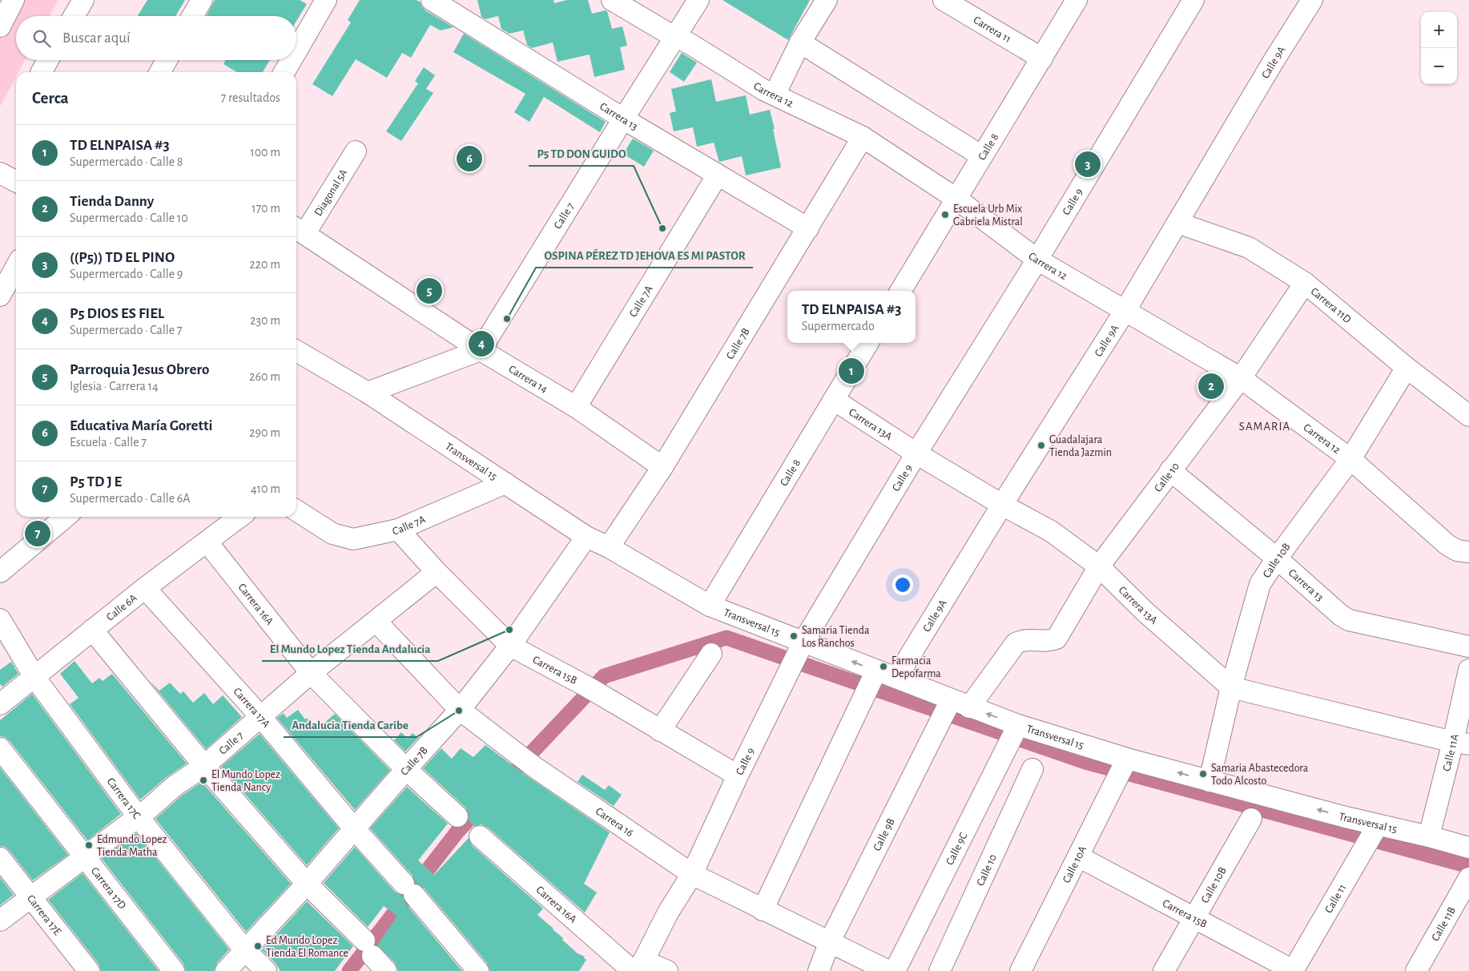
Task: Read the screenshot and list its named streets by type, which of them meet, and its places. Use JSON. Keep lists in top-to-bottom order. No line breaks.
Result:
{"streets":{"street":["Carrera 11","Calle 9A","Carrera 12","Carrera 13","Calle 8","Diagonal 5A","Calle 9","Calle 7","Calle 7A","Carrera 11D","Calle 7B","Carrera 14","Carrera 13A","Transversal 15","Calle 10","Calle 10B","Carrera 16A","Calle 6A","Carrera 15B","Carrera 17A","Calle 11A","Carrera 17C","Carrera 16","Calle 9B","Calle 9C","Calle 10A","Carrera 17D","Calle 11","Carrera 17E","Calle 11B"]},"crossings":[["Carrera 11","Calle 8"],["Calle 9A","Carrera 12"],["Calle 9A","Carrera 11D"],["Calle 9A","Carrera 13A"],["Calle 9A","Transversal 15"],["Carrera 12","Calle 8"],["Carrera 12","Calle 9"],["Carrera 12","Calle 7"],["Carrera 12","Calle 7B"],["Carrera 12","Calle 10"],["Carrera 12","Calle 10B"],["Carrera 13","Calle 7"],["Carrera 13","Calle 7A"],["Carrera 13","Calle 7B"],["Carrera 13","Calle 10"],["Carrera 13","Calle 10B"],["Calle 8","Carrera 13A"],["Calle 8","Transversal 15"],["Diagonal 5A","Carrera 14"],["Calle 9","Carrera 13A"],["Calle 9","Transversal 15"],["Calle 9","Carrera 16A"],["Calle 9","Carrera 15B"],["Calle 9","Carrera 16"],["Calle 7","Carrera 14"],["Calle 7","Carrera 16A"],["Calle 7","Carrera 15B"],["Calle 7","Carrera 17A"],["Calle 7","Carrera 17C"],["Calle 7","Carrera 16"],["Calle 7","Carrera 17D"],["Calle 7","Carrera 17E"],["Calle 7A","Carrera 14"],["Calle 7A","Transversal 15"],["Calle 7A","Carrera 15B"],["Carrera 11D","Calle 10"],["Carrera 11D","Calle 10B"],["Calle 7B","Carrera 14"],["Calle 7B","Transversal 15"],["Calle 7B","Carrera 16A"],["Calle 7B","Carrera 15B"],["Calle 7B","Carrera 17A"],["Calle 7B","Carrera 17C"],["Calle 7B","Carrera 16"],["Carrera 13A","Calle 10"],["Carrera 13A","Calle 10B"],["Carrera 13A","Calle 11A"],["Transversal 15","Calle 10B"],["Transversal 15","Calle 11A"],["Transversal 15","Calle 9B"],["Transversal 15","Calle 9C"],["Transversal 15","Calle 10A"],["Transversal 15","Calle 11"],["Calle 10","Calle 9B"],["Calle 10B","Carrera 15B"],["Carrera 16A","Calle 6A"],["Calle 6A","Carrera 17A"],["Calle 6A","Carrera 17C"],["Carrera 15B","Calle 10A"],["Carrera 15B","Calle 11"],["Carrera 16","Calle 9B"]],"districts":["SAMARIA"],"places":["Escuela Urb Mix Gabriela Mistral","P5 TD DON GUIDO","OSPINA PÉREZ TD JEHOVA ES MI PASTOR","Guadalajara Tienda Jazmin","El Mundo Lopez Tienda Andalucia","Samaria Tienda Los Ranchos","Farmacia Depofarma","Andalucia Tienda Caribe","Samaria Abastecedora Todo Alcosto","El Mundo Lopez Tienda Nancy","Edmundo Lopez Tienda Matha","Ed Mundo Lopez Tienda El Romance"],"page":{"map_buttons":["+","−"],"search":"Buscar aquí","heading":["Cerca","7 resultados"],"list":[{"mark":"1","name":"TD ELNPAISA #3","note":"Supermercado · Calle 8","value":"100 m"},{"mark":"2","name":"Tienda Danny","note":"Supermercado · Calle 10","value":"170 m"},{"mark":"3","name":"((P5)) TD EL PINO","note":"Supermercado · Calle 9","value":"220 m"},{"mark":"4","name":"P5 DIOS ES FIEL","note":"Supermercado · Calle 7","value":"230 m"},{"mark":"5","name":"Parroquia Jesus Obrero","note":"Iglesia · Carrera 14","value":"260 m"},{"mark":"6","name":"Educativa María Goretti","note":"Escuela · Calle 7","value":"290 m"},{"mark":"7","name":"P5 TD J E","note":"Supermercado · Calle 6A","value":"410 m"}],"pins":["6","3","5","4","1","2","7"],"popup":["TD ELNPAISA #3","Supermercado"]}}
